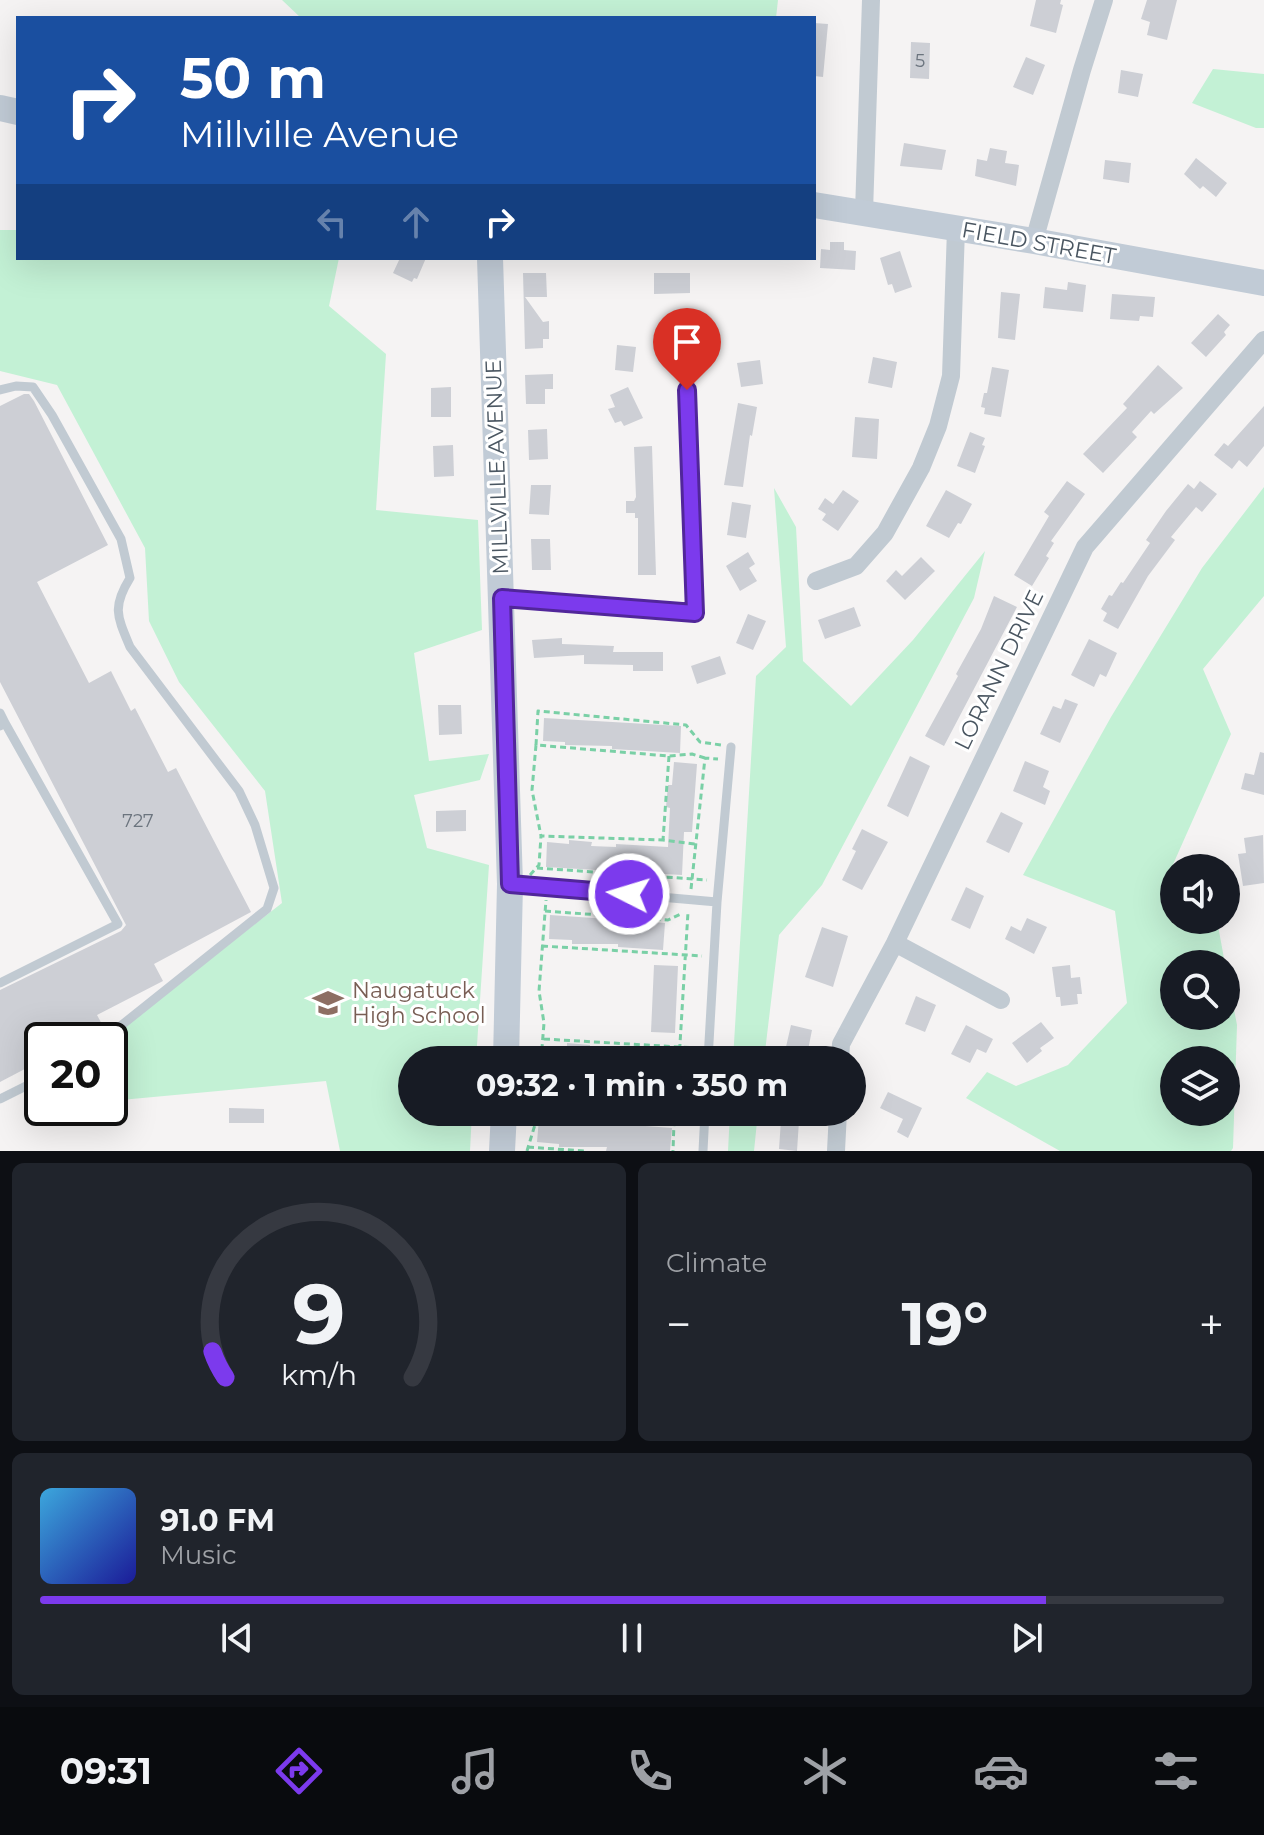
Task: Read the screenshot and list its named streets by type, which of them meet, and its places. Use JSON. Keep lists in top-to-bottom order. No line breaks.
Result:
{"streets":{"street":["FIELD STREET","MILLVILLE AVENUE","LORANN DRIVE"]},"places":{"school or university":["Naugatuck High School"]},"house_numbers":["5","727"],"page":{"turn":["50 m","Millville Avenue"],"limit":"20","trip":"09:32 · 1 min · 350 m","tile":"Climate","heat":["−","19°","+"],"song":["91.0 FM","Music"],"tabs":"09:31","gauge":["9","km/h"]}}
